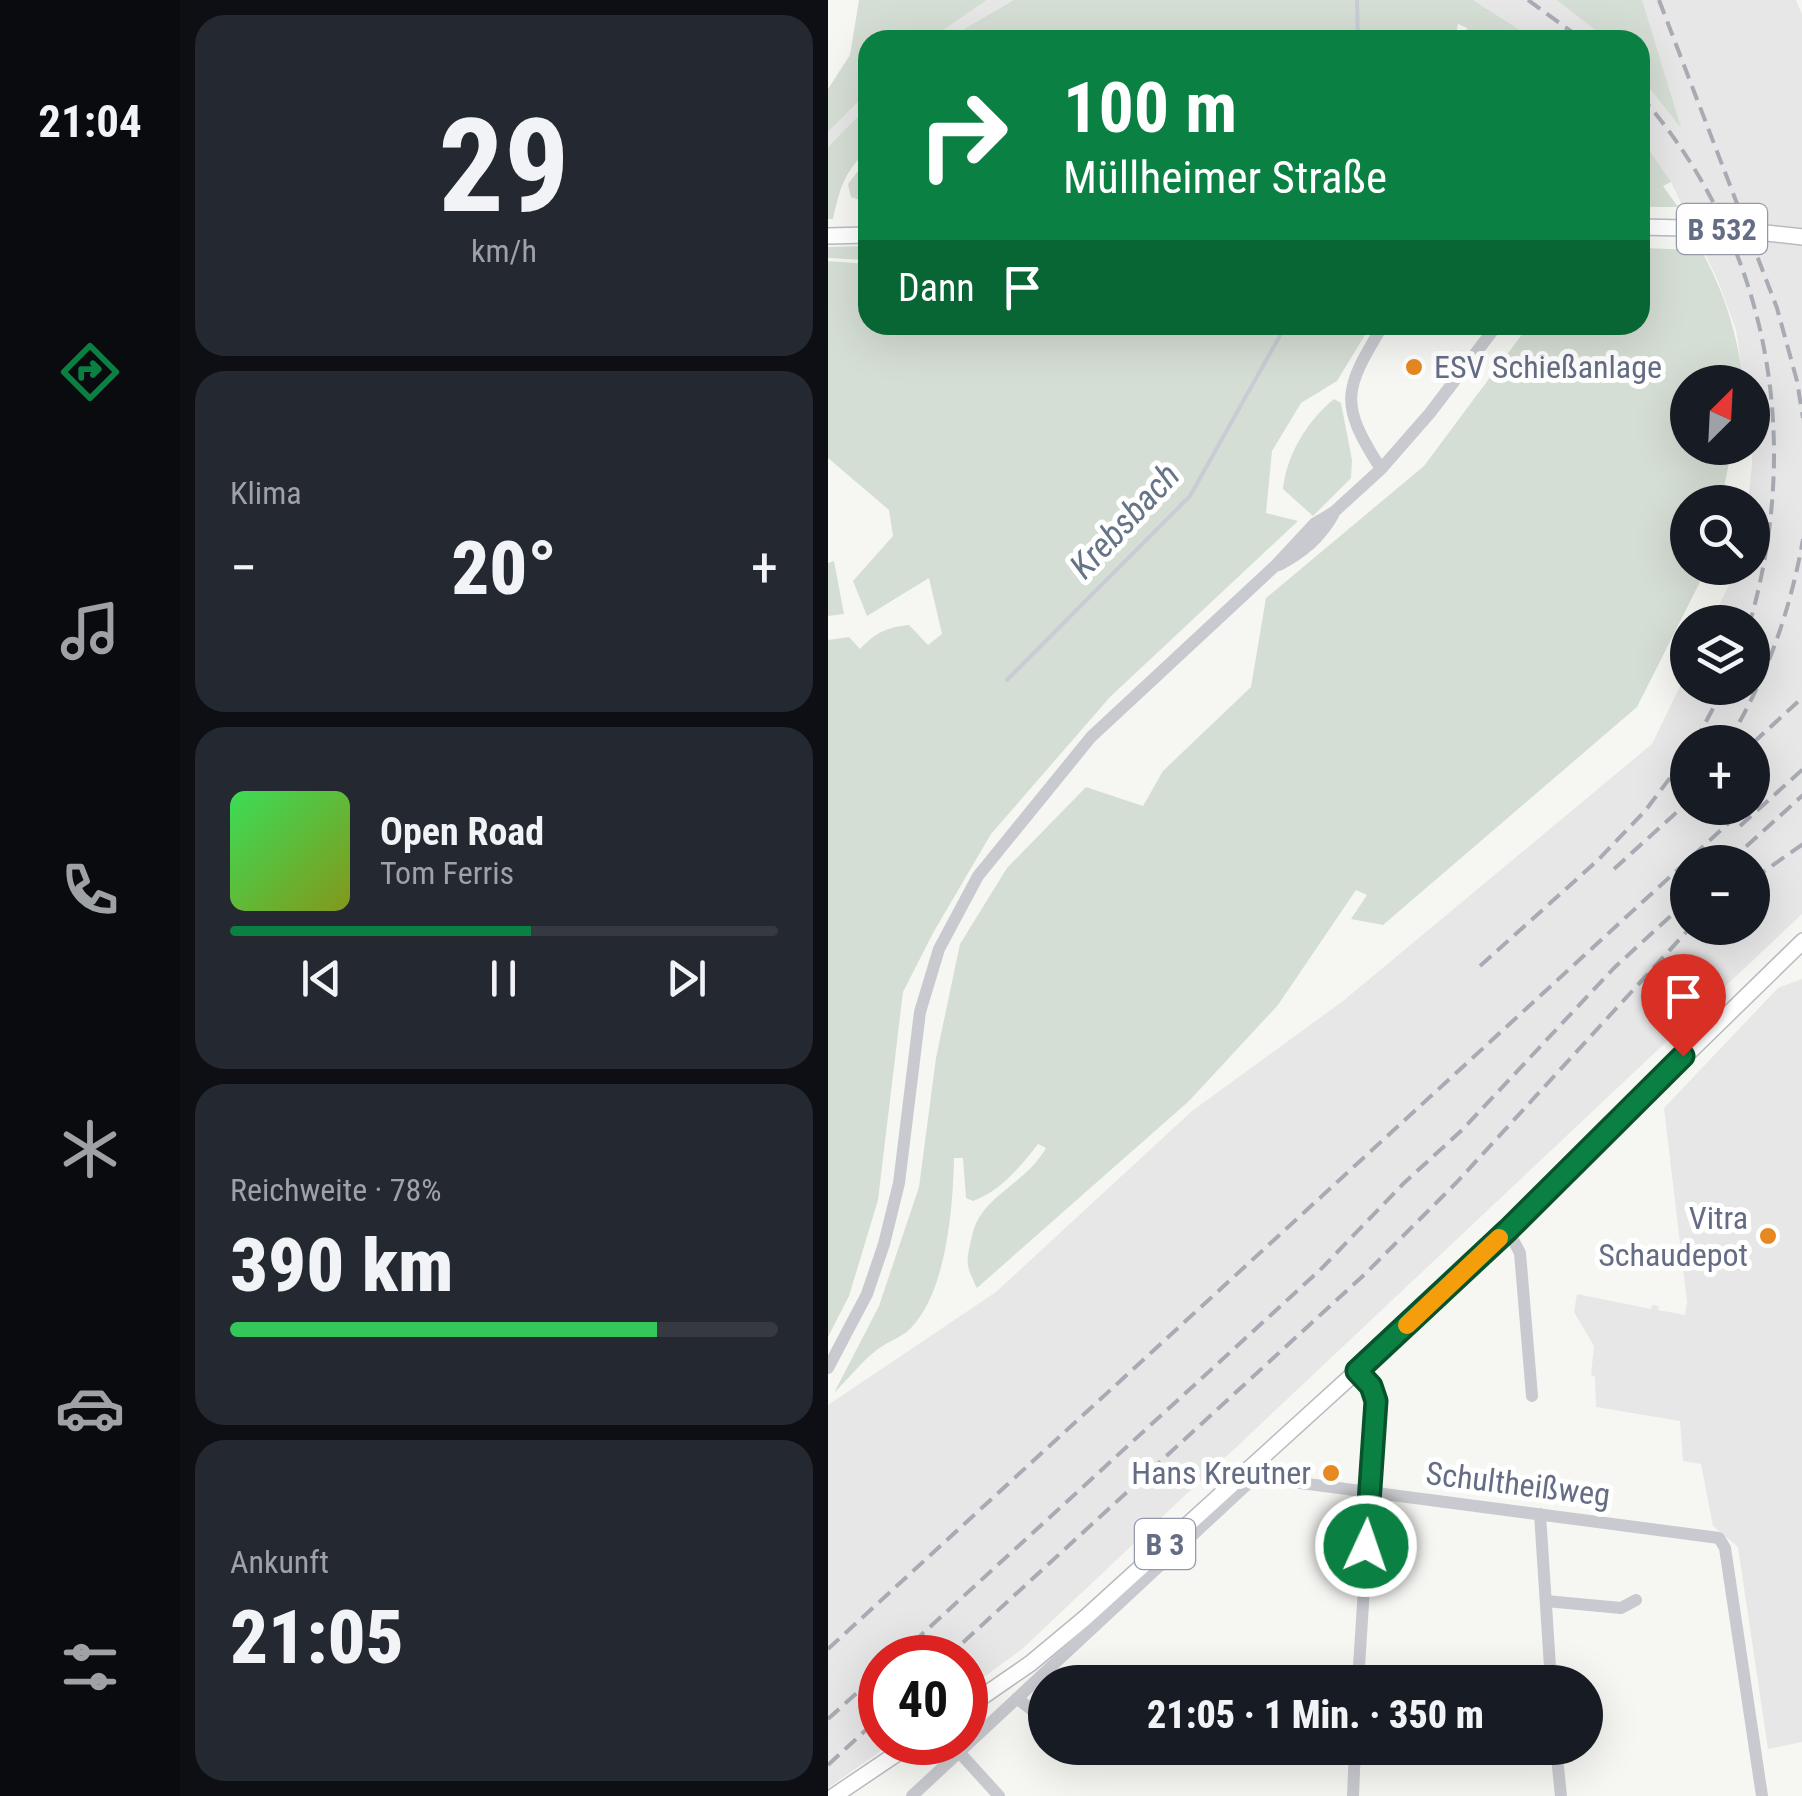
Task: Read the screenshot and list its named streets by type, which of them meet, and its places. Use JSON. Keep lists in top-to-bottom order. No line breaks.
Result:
{"streets":{"main road":["B 532","B 3"],"street":["Schultheißweg"]},"water":["Krebsbach"],"places":["ESV Schießanlage","Vitra Schaudepot","Hans Kreutner"],"north":"top right","page":{"tabs":"21:04","tile":[["29","km/h"],"Klima",["Reichweite · 78%","390 km"],["Ankunft","21:05"]],"turn":["100 m","Müllheimer Straße"],"then":"Dann","map_buttons":["+","−"],"heat":["−","20°","+"],"song":["Open Road","Tom Ferris"],"limit":"40","trip":"21:05 · 1 Min. · 350 m"}}
